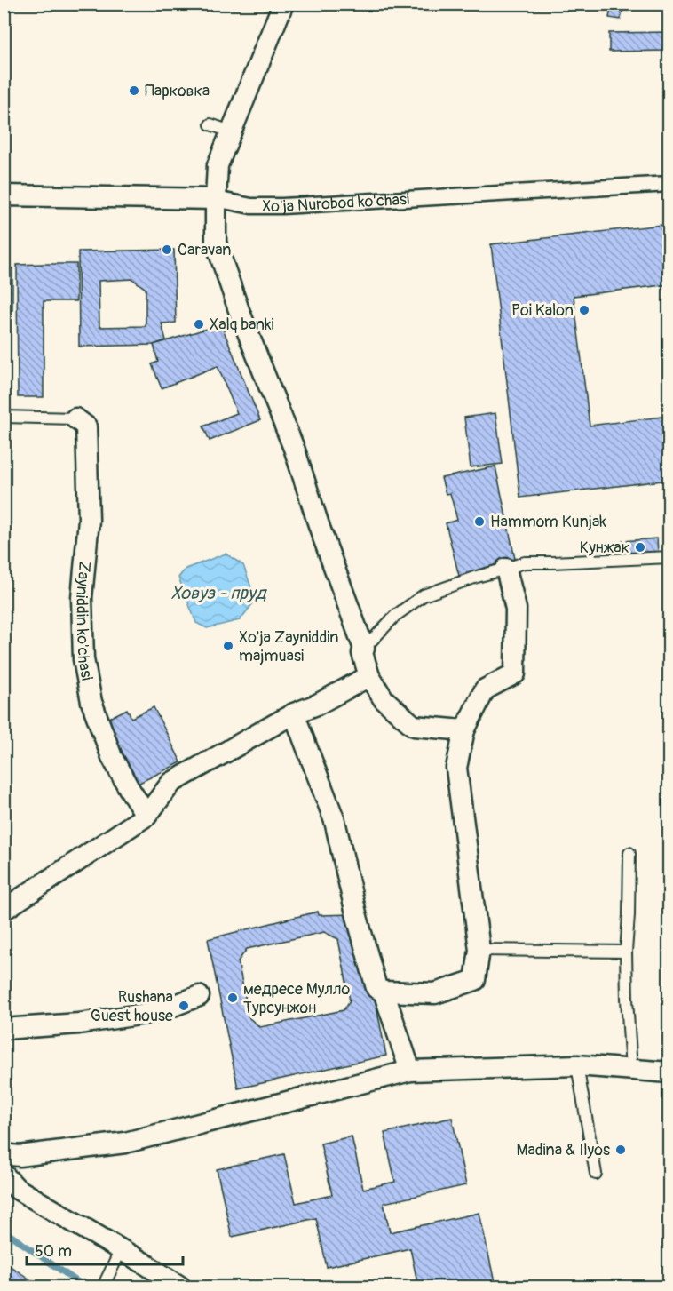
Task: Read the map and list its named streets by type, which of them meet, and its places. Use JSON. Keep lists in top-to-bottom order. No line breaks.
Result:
{"streets":{"street":["Xo'ja Nurobod ko'chasi","Zayniddin ko'chasi"]},"water":["Ховуз - пруд"],"places":["Парковка","Caravan","Poi Kalon","Xalq banki","Hammom Kunjak","Кунжак","Xo'ja Zayniddin majmuasi","медресе Мулло Турсунжон","Rushana Guest house","Madina & Ilyos"],"scale_bar":"50 m"}
